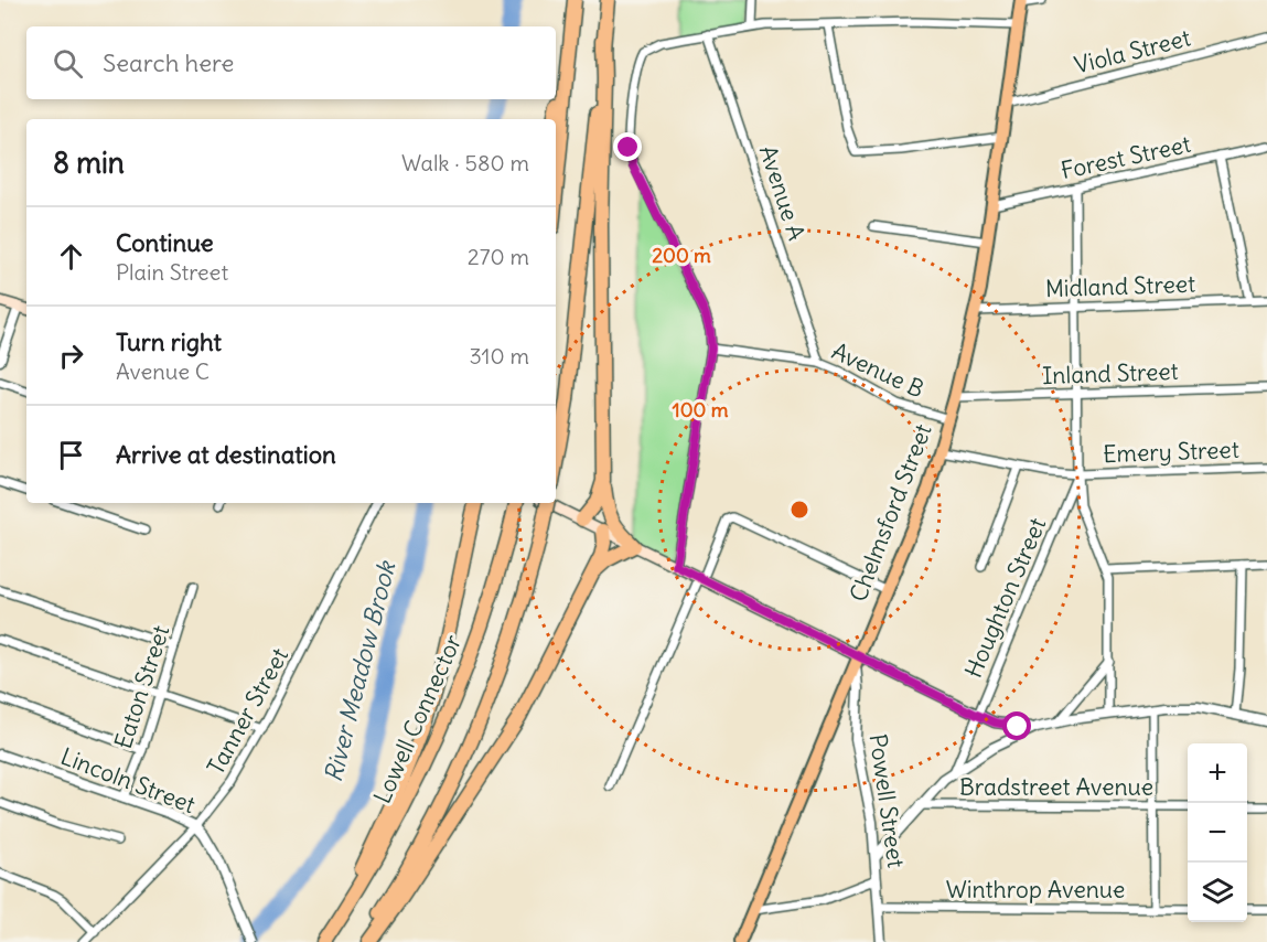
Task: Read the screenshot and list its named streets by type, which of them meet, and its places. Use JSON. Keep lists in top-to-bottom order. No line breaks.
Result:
{"streets":{"highway":["Lowell Connector"],"main road":["Chelmsford Street"],"street":["Viola Street","Forest Street","Avenue A","Midland Street","Avenue B","Inland Street","Emery Street","Houghton Street","Eaton Street","Tanner Street","Lincoln Street","Bradstreet Avenue","Powell Street","Winthrop Avenue"]},"crossings":[["Viola Street","Chelmsford Street"],["Forest Street","Chelmsford Street"],["Avenue A","Avenue B"],["Midland Street","Chelmsford Street"],["Avenue B","Chelmsford Street"],["Inland Street","Chelmsford Street"],["Emery Street","Chelmsford Street"],["Emery Street","Houghton Street"],["Chelmsford Street","Powell Street"],["Eaton Street","Lincoln Street"],["Tanner Street","Lincoln Street"],["Powell Street","Winthrop Avenue"]],"water":["River Meadow Brook"],"page":{"search":"Search here","heading":["8 min","Walk · 580 m"],"list":[["Continue","Plain Street","270 m"],["Turn right","Avenue C","310 m"],"Arrive at destination"],"map_buttons":["+","−"]},"rings":["200 m","100 m"]}
